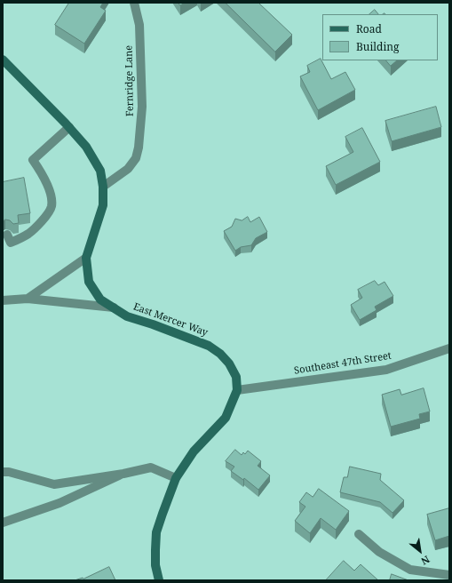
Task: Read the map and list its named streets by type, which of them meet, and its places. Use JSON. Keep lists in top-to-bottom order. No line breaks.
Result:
{"streets":{"street":["Fernridge Lane","East Mercer Way","Southeast 47th Street"]},"crossings":[["Fernridge Lane","East Mercer Way"],["East Mercer Way","Southeast 47th Street"]],"legend":["Road","Building"],"north":"bottom right"}
